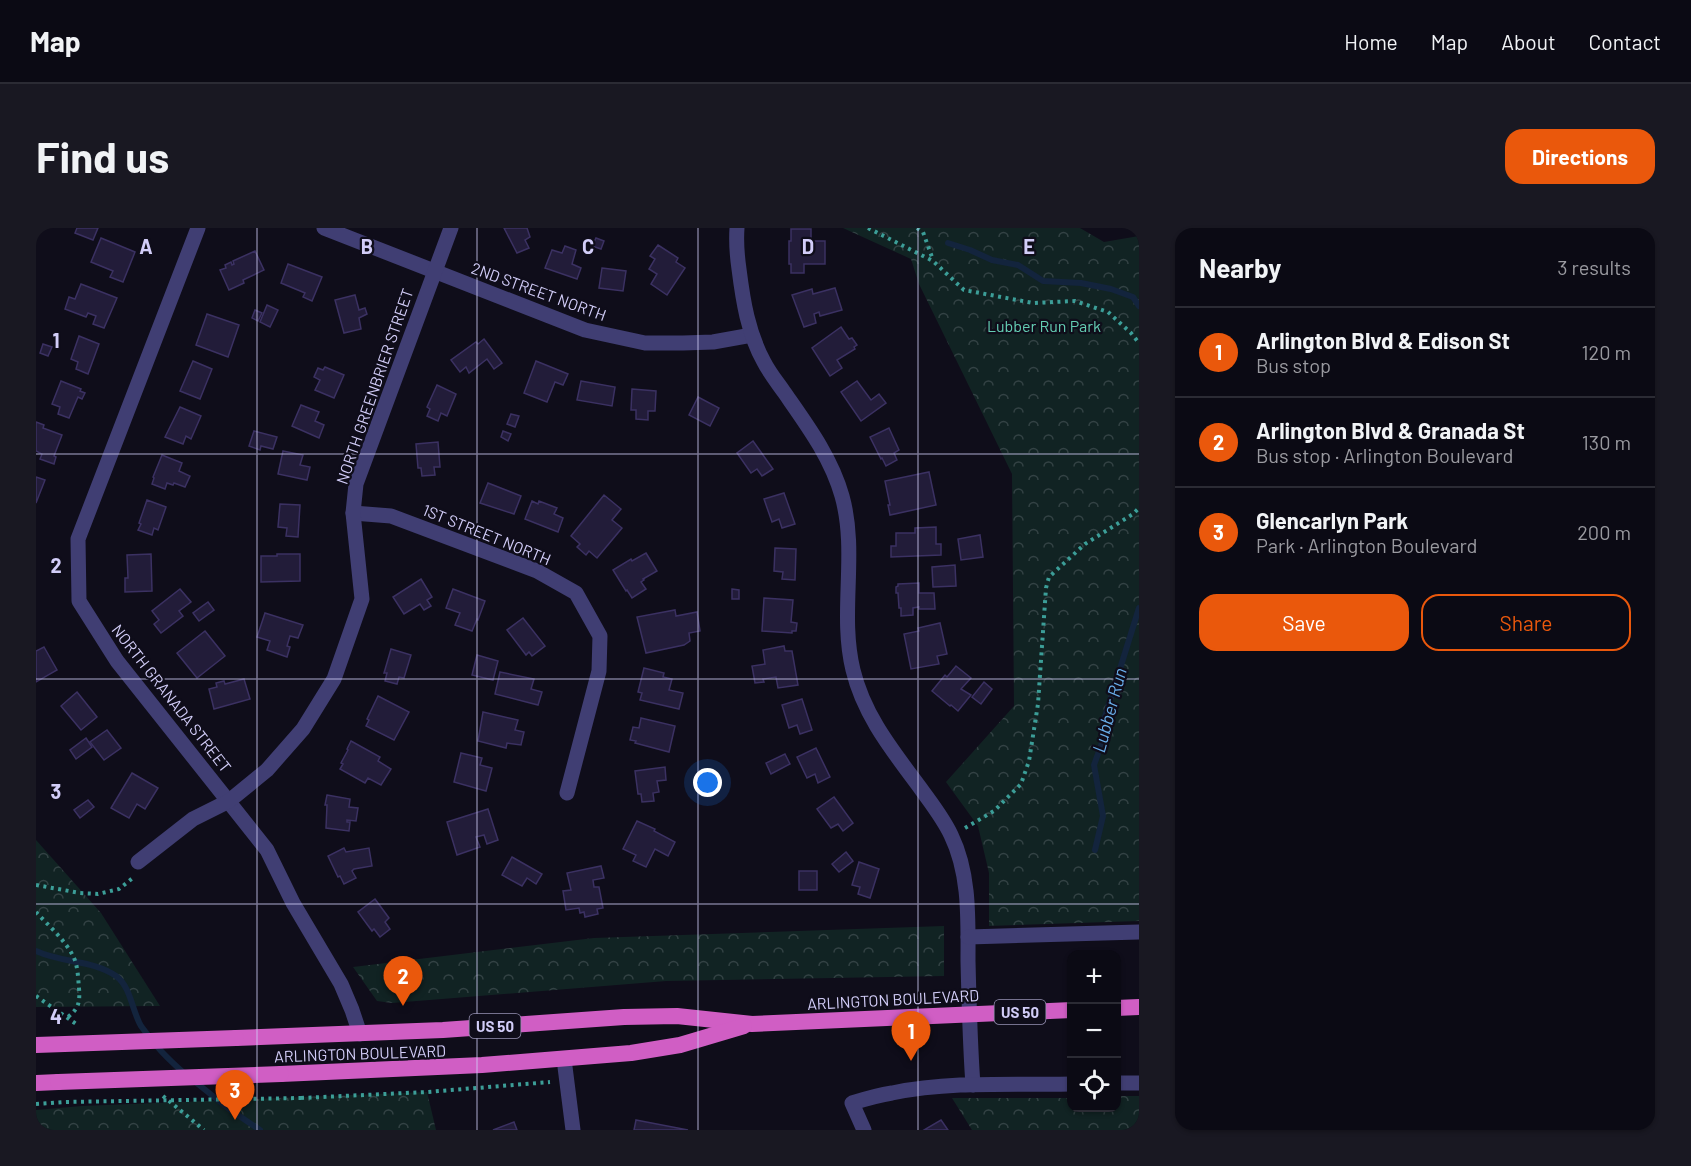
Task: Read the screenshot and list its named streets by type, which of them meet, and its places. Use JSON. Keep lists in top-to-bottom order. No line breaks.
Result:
{"streets":{"highway":["ARLINGTON BOULEVARD","US 50"],"street":["2ND STREET NORTH","NORTH GREENBRIER STREET","1ST STREET NORTH","NORTH GRANADA STREET"]},"crossings":[["2ND STREET NORTH","NORTH GREENBRIER STREET"],["NORTH GREENBRIER STREET","1ST STREET NORTH"],["NORTH GREENBRIER STREET","NORTH GRANADA STREET"],["NORTH GRANADA STREET","ARLINGTON BOULEVARD"]],"water":["Lubber Run"],"parks":["Lubber Run Park"],"page":{"header":"Map","nav":["Home","Map","About","Contact"],"buttons":["Directions",["Save","Share"]],"title":"Find us","heading":["Nearby","3 results"],"list":[{"mark":"1","name":"Arlington Blvd & Edison St","note":"Bus stop","value":"120 m"},{"mark":"2","name":"Arlington Blvd & Granada St","note":"Bus stop · Arlington Boulevard","value":"130 m"},{"mark":"3","name":"Glencarlyn Park","note":"Park · Arlington Boulevard","value":"200 m"}],"map_buttons":["+","−"],"pins":["2","1","3"]},"grid":{"columns":["A","B","C","D","E"],"rows":["1","2","3","4"]}}
